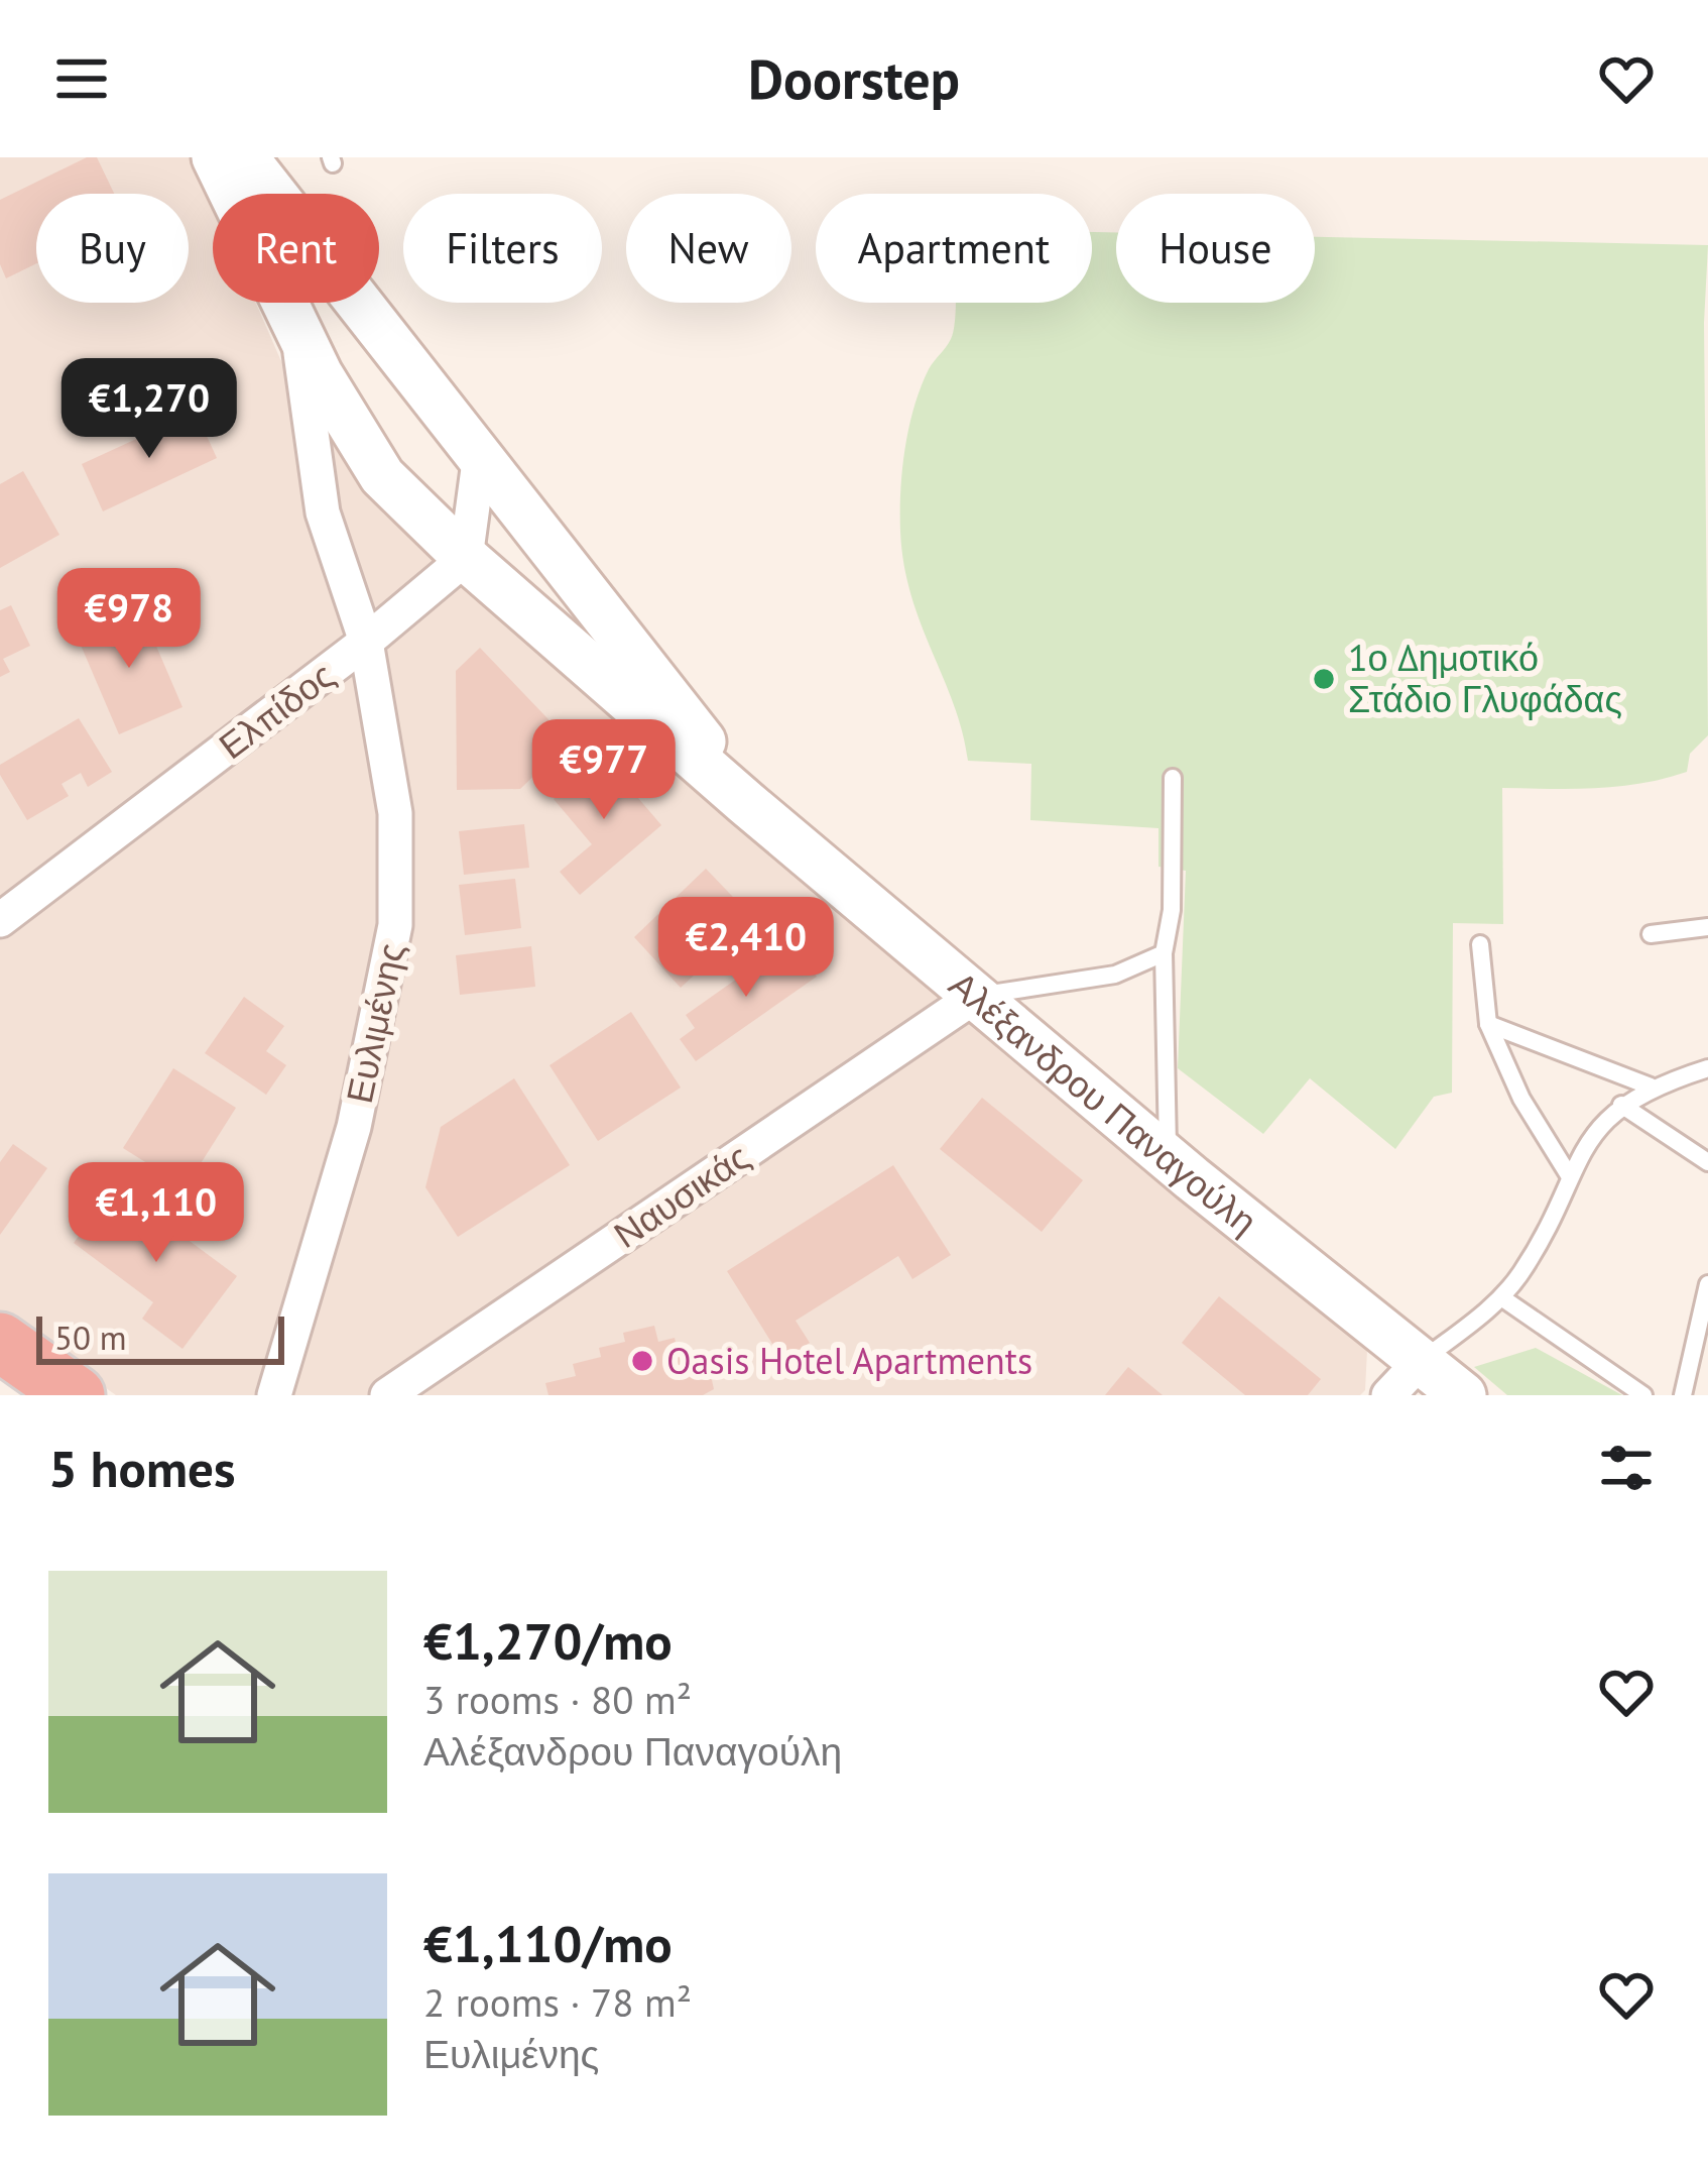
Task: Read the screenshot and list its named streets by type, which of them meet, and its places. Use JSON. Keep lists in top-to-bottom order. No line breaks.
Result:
{"streets":{"street":["Ελπίδος","Ευλιμένης","Αλέξανδρου Παναγούλη","Ναυσικάς"]},"crossings":[["Ελπίδος","Ευλιμένης"],["Ελπίδος","Αλέξανδρου Παναγούλη"],["Ευλιμένης","Αλέξανδρου Παναγούλη"],["Αλέξανδρου Παναγούλη","Ναυσικάς"]],"places":["1ο Δημοτικό Στάδιο Γλυφάδας","Oasis Hotel Apartments"],"scale_bar":"50 m","page":{"header":"Doorstep","chip":["Buy","Rent","Filters","New","Apartment","House"],"price":["€1,270","€978","€977","€2,410","€1,110"],"scale":"50 m","heading":"5 homes","list":[{"name":"€1,270/mo","note":"3 rooms · 80 m² · Αλέξανδρου Παναγούλη"},{"name":"€1,110/mo","note":"2 rooms · 78 m² · Ευλιμένης"}]}}
